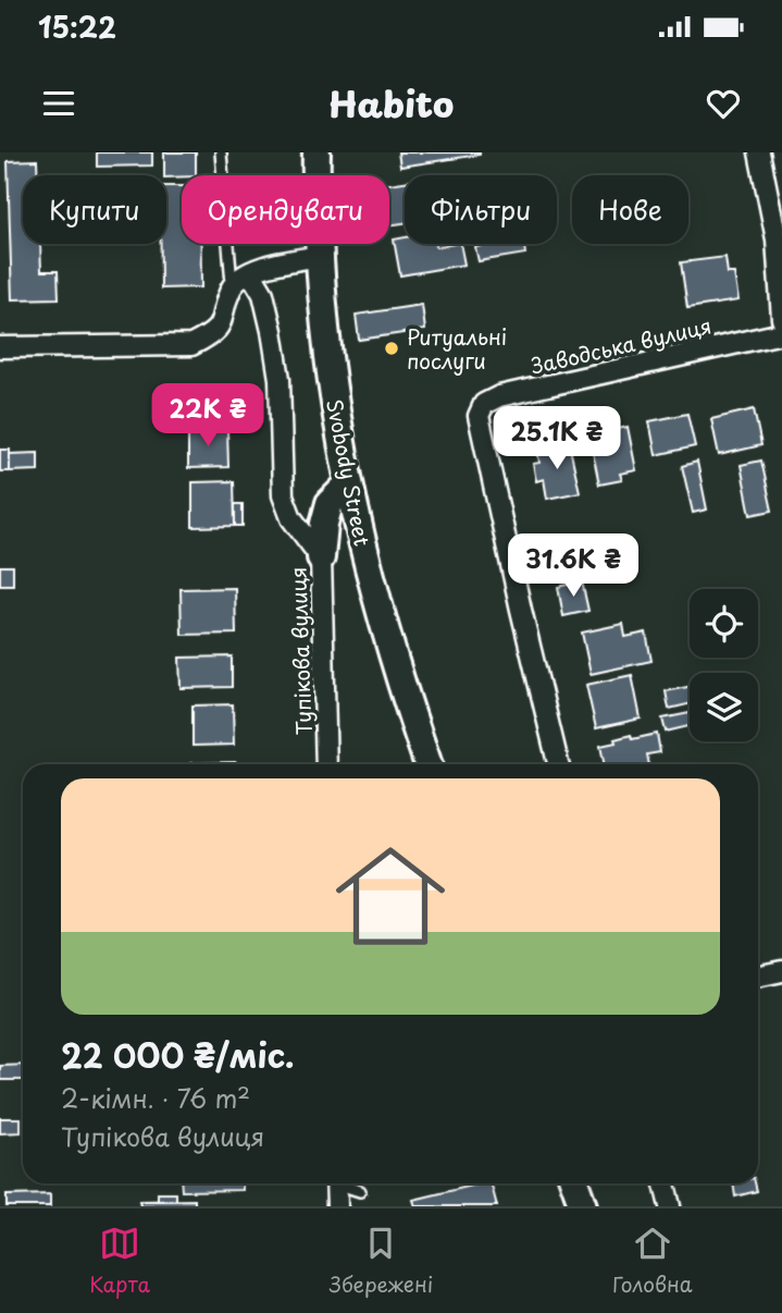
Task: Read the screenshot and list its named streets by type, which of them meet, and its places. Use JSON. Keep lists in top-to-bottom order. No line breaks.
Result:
{"streets":{"main road":["Svobody Street"],"street":["Заводська вулиця","Тупікова вулиця"]},"places":["Ритуальні послуги"],"page":{"status":"15:22","header":"Habito","chip":["Купити","Орендувати","Фільтри","Нове"],"price":["22K ₴","25.1K ₴","31.6K ₴"],"list":[{"name":"22 000 ₴/міс.","note":"2-кімн. · 76 m² · Тупікова вулиця"}],"tabs":["Карта","Збережені","Головна"]}}
